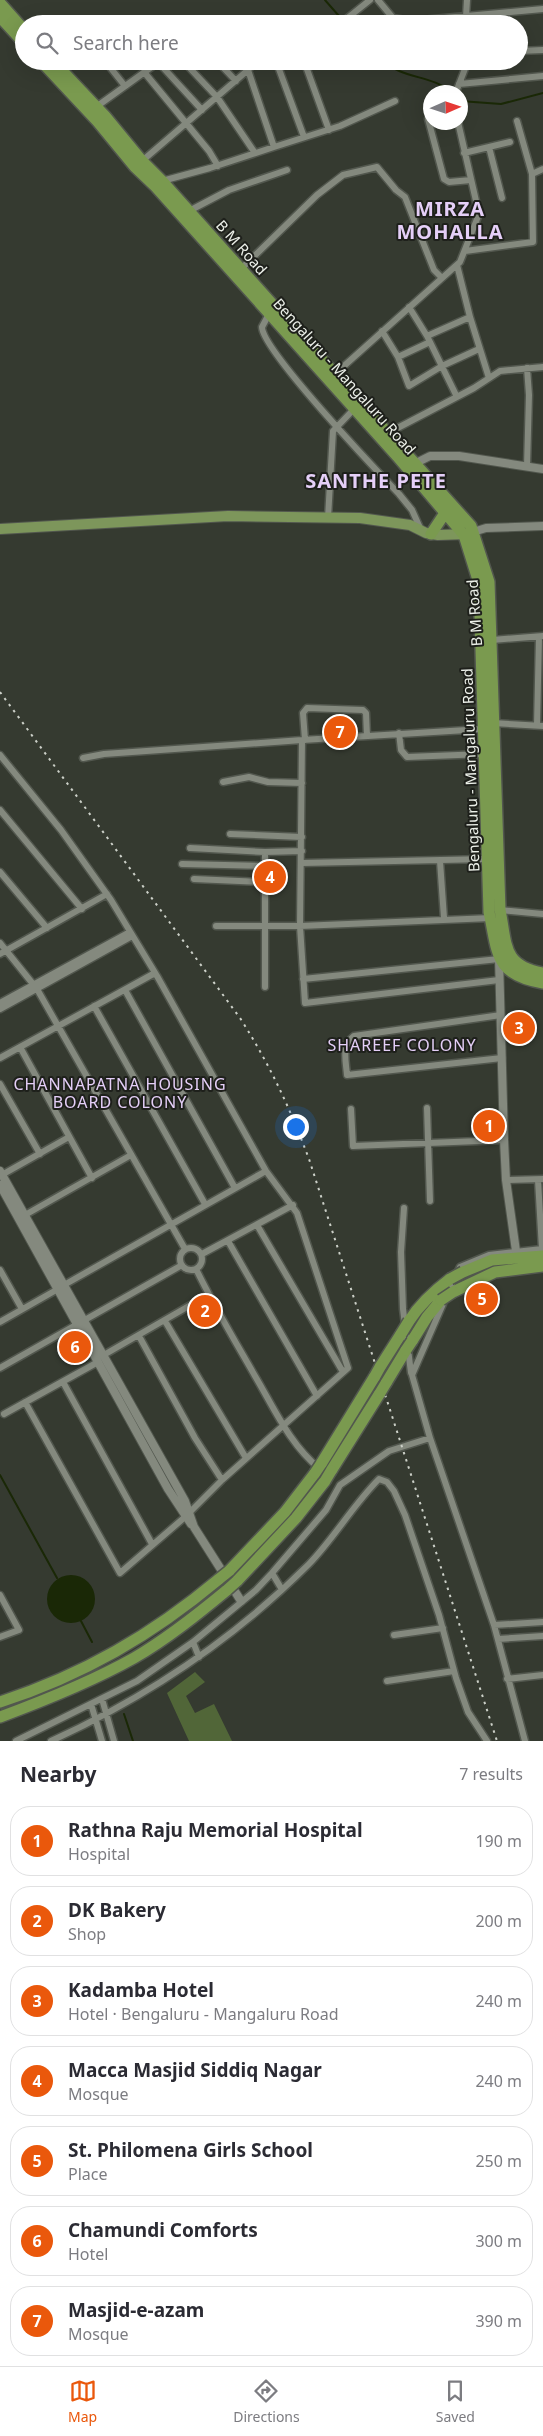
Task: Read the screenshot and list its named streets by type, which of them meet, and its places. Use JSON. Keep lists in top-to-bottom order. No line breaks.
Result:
{"streets":{"highway":["B M Road","Bengaluru - Mangaluru Road"]},"crossings":[["B M Road","Bengaluru - Mangaluru Road"]],"districts":["MIRZA MOHALLA","SANTHE PETE","SHAREEF COLONY","CHANNAPATNA HOUSING BOARD COLONY"],"north":"right","page":{"search":"Search here","pins":["7","4","3","1","5","2","6"],"heading":["Nearby","7 results"],"list":[{"mark":"1","name":"Rathna Raju Memorial Hospital","note":"Hospital","value":"190 m"},{"mark":"2","name":"DK Bakery","note":"Shop","value":"200 m"},{"mark":"3","name":"Kadamba Hotel","note":"Hotel · Bengaluru - Mangaluru Road","value":"240 m"},{"mark":"4","name":"Macca Masjid Siddiq Nagar","note":"Mosque","value":"240 m"},{"mark":"5","name":"St. Philomena Girls School","note":"Place","value":"250 m"},{"mark":"6","name":"Chamundi Comforts","note":"Hotel","value":"300 m"},{"mark":"7","name":"Masjid-e-azam","note":"Mosque","value":"390 m"}],"nav":["Map","Directions","Saved"]}}
